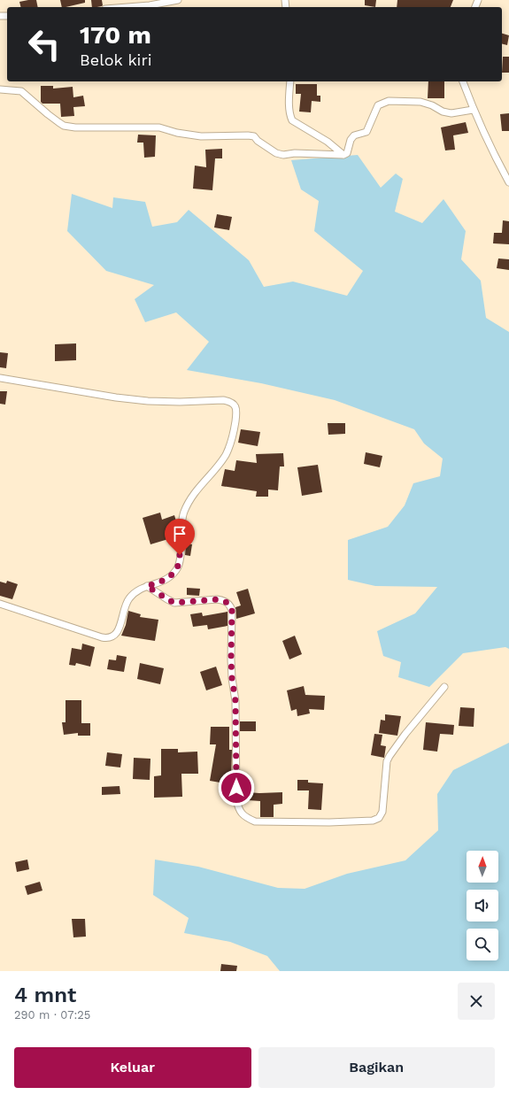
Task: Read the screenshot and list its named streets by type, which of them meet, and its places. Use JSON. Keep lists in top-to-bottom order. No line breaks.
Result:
{"north":"top","page":{"turn":["170 m","Belok kiri"],"heading":["4 mnt","290 m · 07:25"],"buttons":["Keluar","Bagikan"]}}
